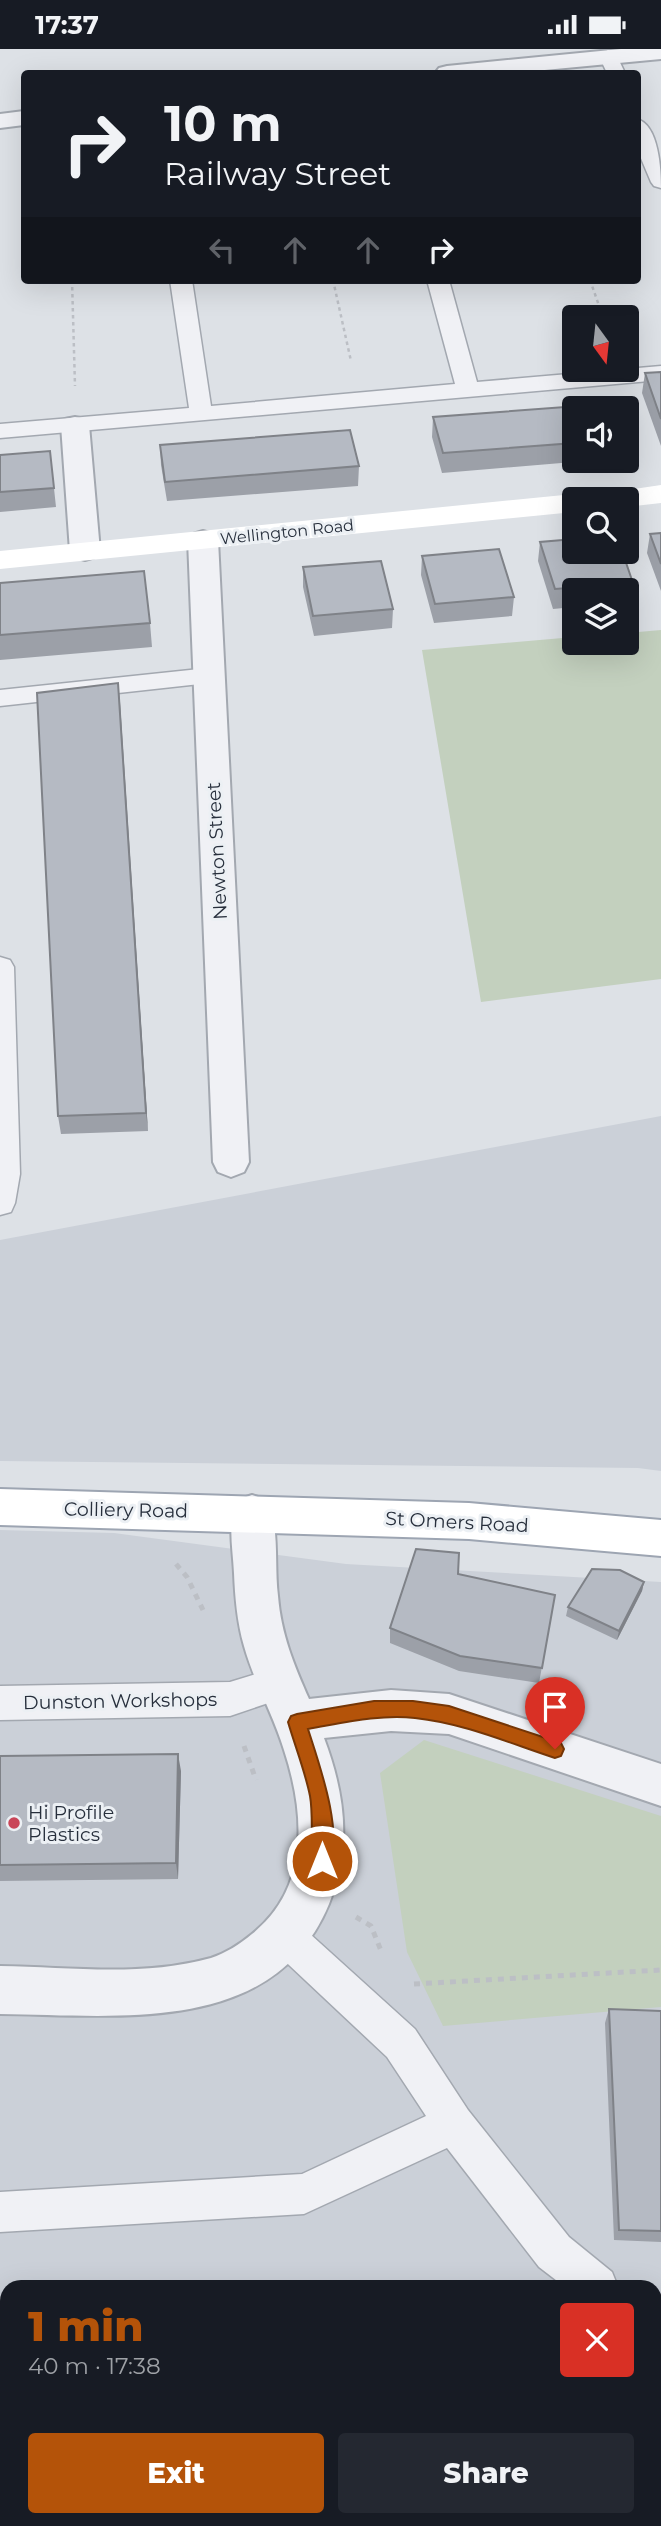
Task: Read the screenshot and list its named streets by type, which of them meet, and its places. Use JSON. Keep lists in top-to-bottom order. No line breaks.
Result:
{"streets":{"street":["Wellington Road","Newton Street","Colliery Road","St Omers Road"],"lane":["Dunston Workshops"]},"crossings":[["Wellington Road","Newton Street"],["Colliery Road","St Omers Road"]],"places":["Hi Profile Plastics"],"north":"bottom","page":{"status":"17:37","turn":["10 m","Railway Street"],"heading":["1 min","40 m · 17:38"],"buttons":["Exit","Share"]}}
